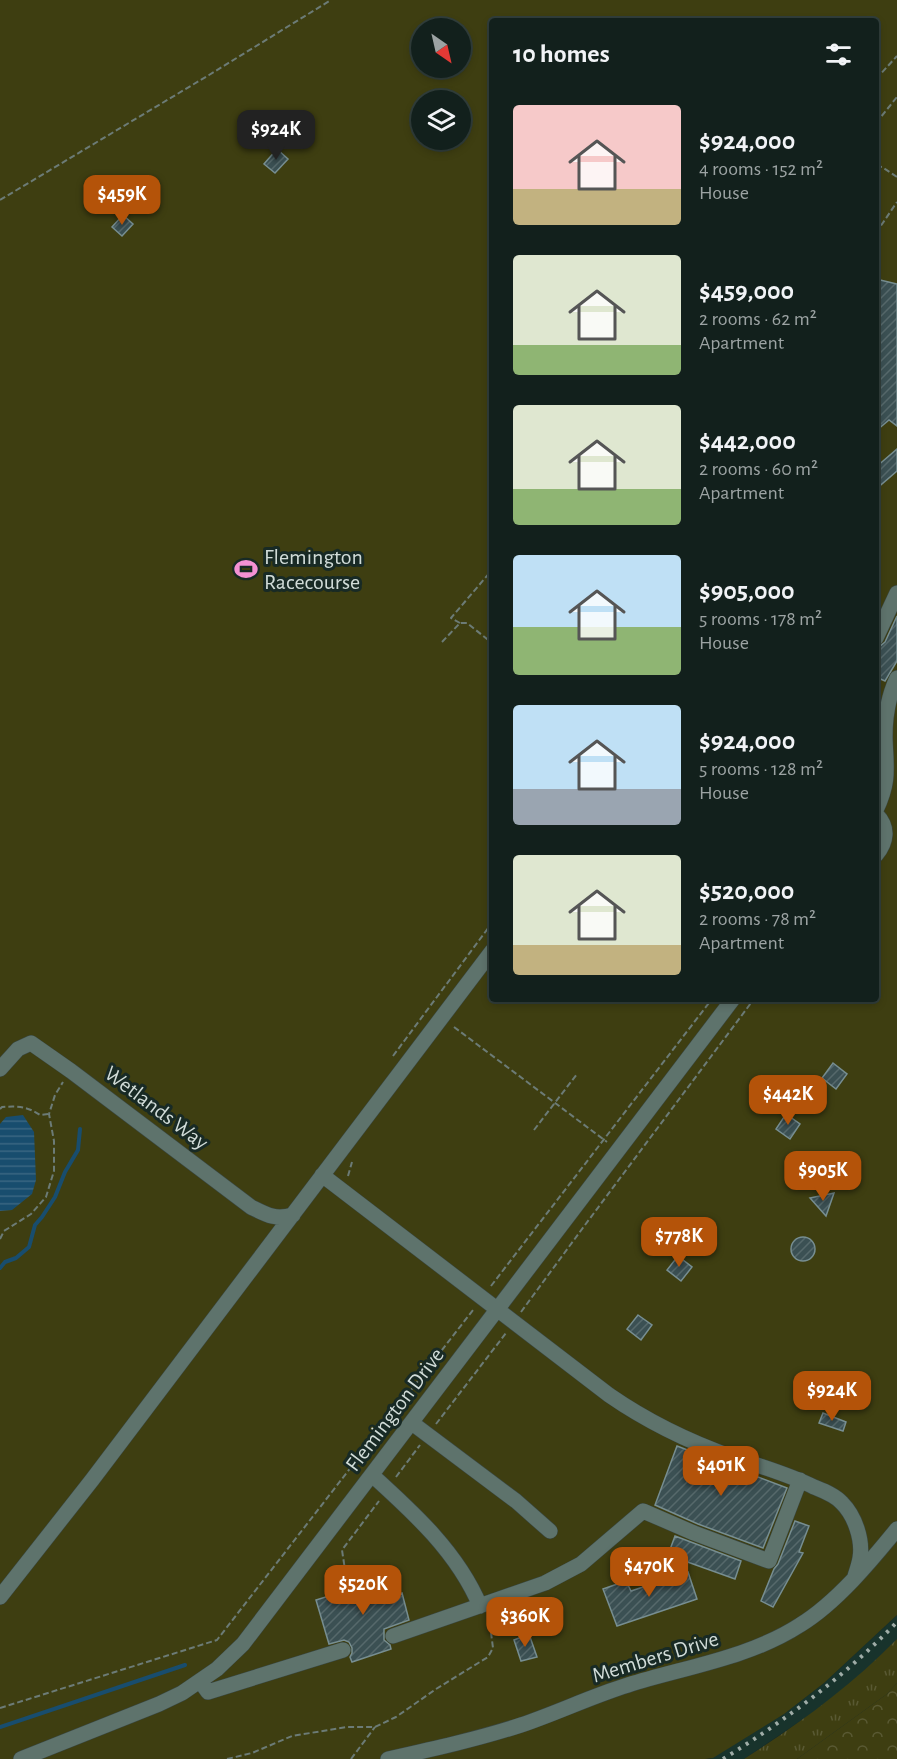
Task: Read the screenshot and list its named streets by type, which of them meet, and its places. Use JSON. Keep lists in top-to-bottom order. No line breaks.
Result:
{"streets":{"lane":["Wetlands Way","Flemington Drive","Members Drive"]},"places":{"sports":["Flemington Racecourse"]},"north":"bottom right","page":{"heading":"10 homes","list":[{"name":"$924,000","note":"4 rooms · 152 m² · House"},{"name":"$459,000","note":"2 rooms · 62 m² · Apartment"},{"name":"$442,000","note":"2 rooms · 60 m² · Apartment"},{"name":"$905,000","note":"5 rooms · 178 m² · House"},{"name":"$924,000","note":"5 rooms · 128 m² · House"},{"name":"$520,000","note":"2 rooms · 78 m² · Apartment"}],"price":["$924K","$459K","$442K","$905K","$778K","$924K","$401K","$470K","$520K","$360K"]}}
